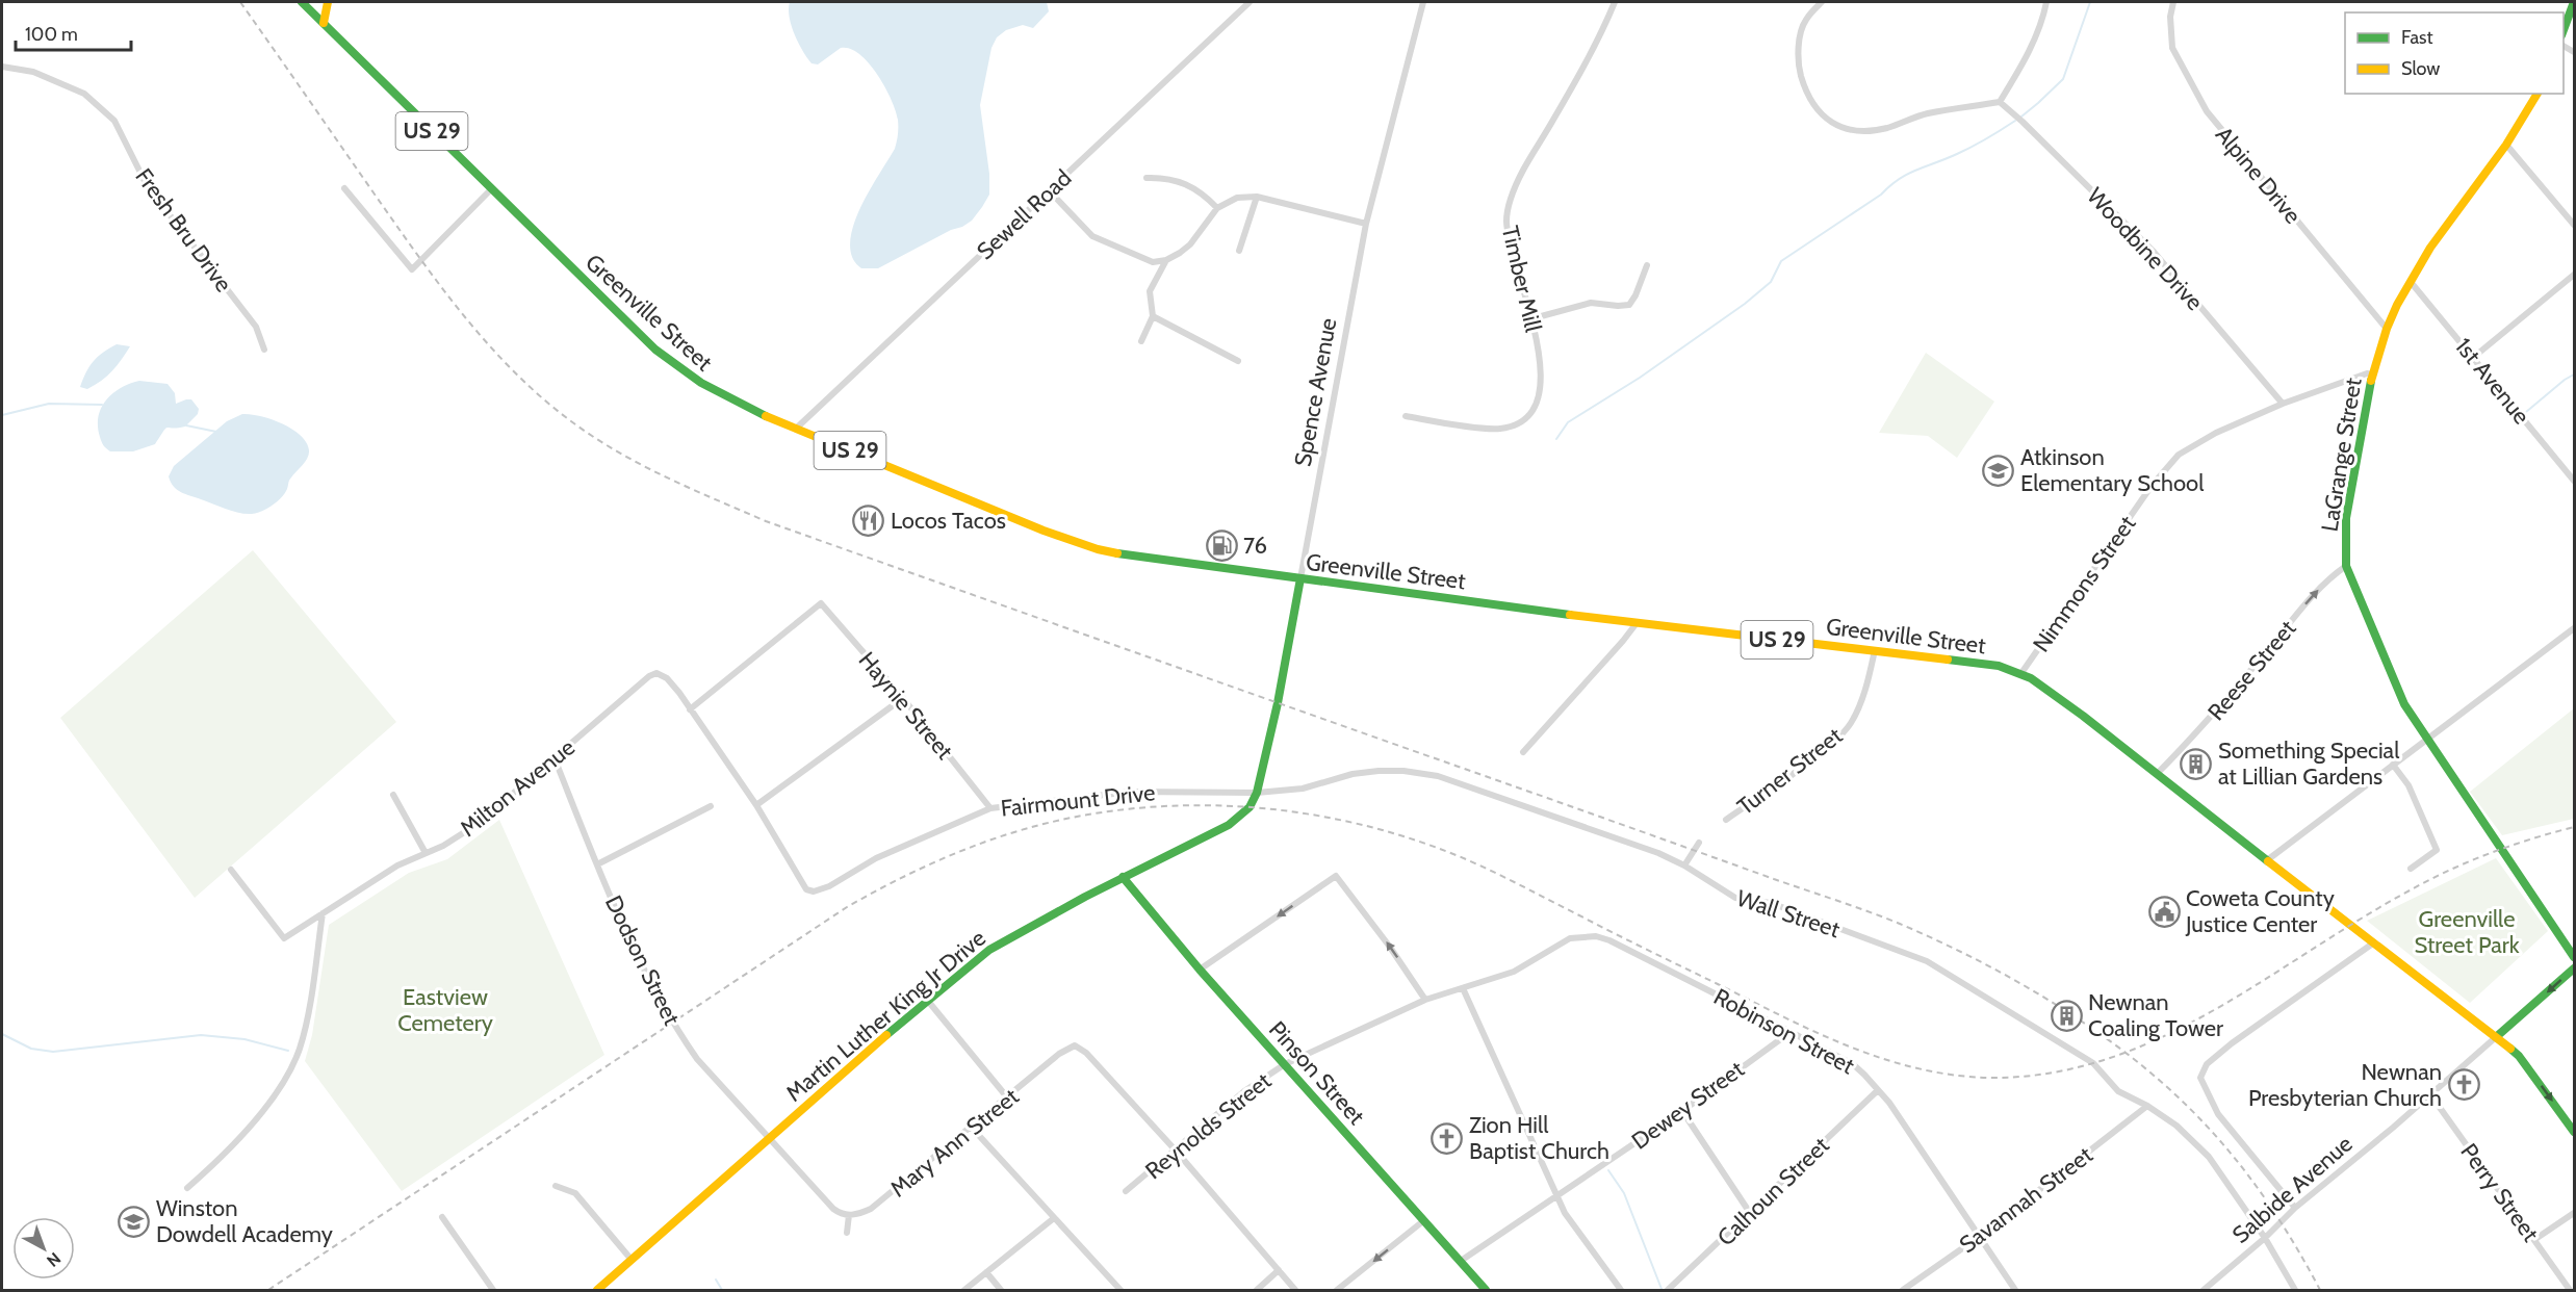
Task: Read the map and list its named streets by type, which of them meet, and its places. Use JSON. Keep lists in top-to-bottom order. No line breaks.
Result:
{"streets":{"main road":["US 29","Greenville Street","Spence Avenue","LaGrange Street","Martin Luther King Jr Drive","Pinson Street","Salbide Avenue"],"street":["Alpine Drive","Sewell Road","Fresh Bru Drive","Woodbine Drive","Timber Mill","1st Avenue","Nimmons Street","Reese Street","Haynie Street","Turner Street","Milton Avenue","Fairmount Drive","Wall Street","Dodson Street","Robinson Street","Dewey Street","Reynolds Street","Mary Ann Street","Calhoun Street","Perry Street","Savannah Street"]},"crossings":[["US 29","Greenville Street"],["US 29","Salbide Avenue"],["Alpine Drive","LaGrange Street"],["Sewell Road","Greenville Street"],["Woodbine Drive","Nimmons Street"],["Greenville Street","Spence Avenue"],["Greenville Street","Nimmons Street"],["Greenville Street","Reese Street"],["Greenville Street","Turner Street"],["Greenville Street","Salbide Avenue"],["1st Avenue","LaGrange Street"],["Spence Avenue","Fairmount Drive"],["Spence Avenue","Wall Street"],["Spence Avenue","Martin Luther King Jr Drive"],["LaGrange Street","Nimmons Street"],["LaGrange Street","Reese Street"],["Haynie Street","Milton Avenue"],["Haynie Street","Fairmount Drive"],["Milton Avenue","Dodson Street"],["Fairmount Drive","Wall Street"],["Fairmount Drive","Martin Luther King Jr Drive"],["Wall Street","Martin Luther King Jr Drive"],["Wall Street","Salbide Avenue"],["Wall Street","Savannah Street"],["Dodson Street","Martin Luther King Jr Drive"],["Martin Luther King Jr Drive","Pinson Street"],["Robinson Street","Dewey Street"],["Robinson Street","Reynolds Street"],["Robinson Street","Calhoun Street"],["Robinson Street","Savannah Street"],["Pinson Street","Dewey Street"],["Pinson Street","Reynolds Street"],["Reynolds Street","Mary Ann Street"],["Salbide Avenue","Perry Street"]],"one_way":["Reese Street"],"parks":["Greenville Street Park","Eastview Cemetery"],"places":{"school or university":["Atkinson Elementary School","Winston Dowdell Academy"],"restaurant":["Locos Tacos"],"fuel station":["76"],"building":["Something Special at Lillian Gardens","Newnan Coaling Tower"],"public building":["Coweta County Justice Center"],"church":["Newnan Presbyterian Church","Zion Hill Baptist Church"]},"legend":["Fast","Slow"],"scale_bar":"100 m","north":"bottom right"}
